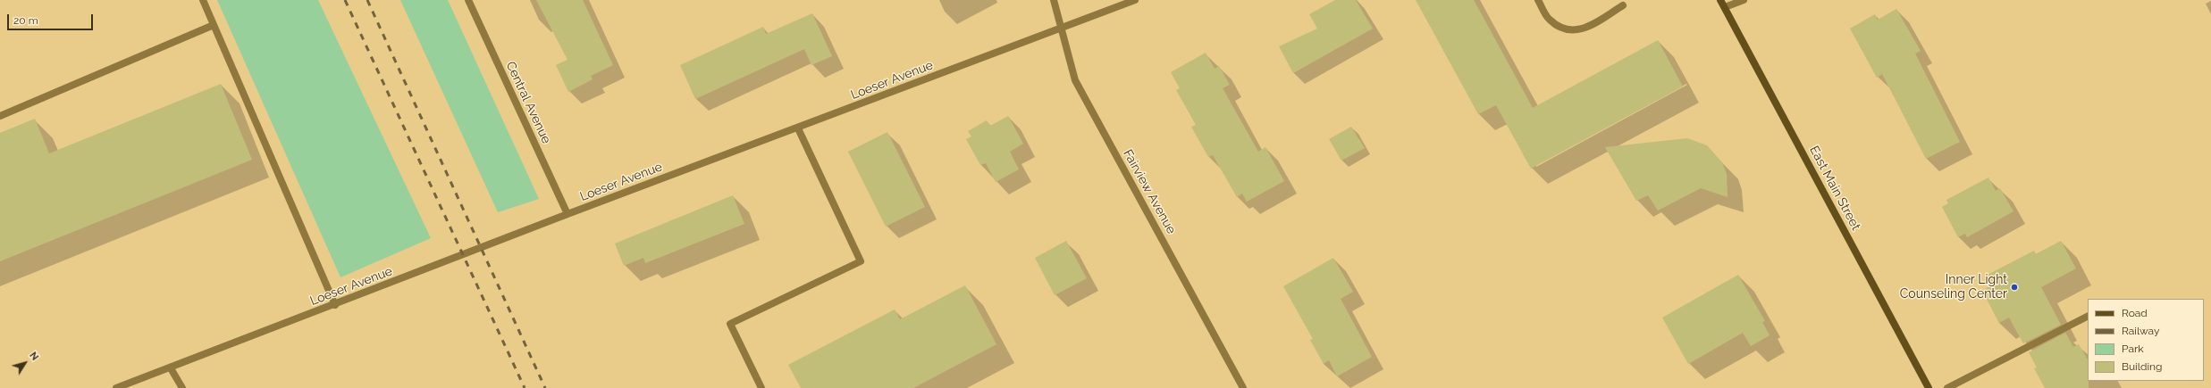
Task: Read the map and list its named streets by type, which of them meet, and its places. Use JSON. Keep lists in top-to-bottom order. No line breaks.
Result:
{"streets":{"street":["Loeser Avenue","Central Avenue","East Main Street","Fairview Avenue"]},"crossings":[["Loeser Avenue","Central Avenue"],["Loeser Avenue","Fairview Avenue"]],"places":["Inner Light Counseling Center"],"legend":["Road","Railway","Park","Building"],"scale_bar":"20 m","north":"top right"}
